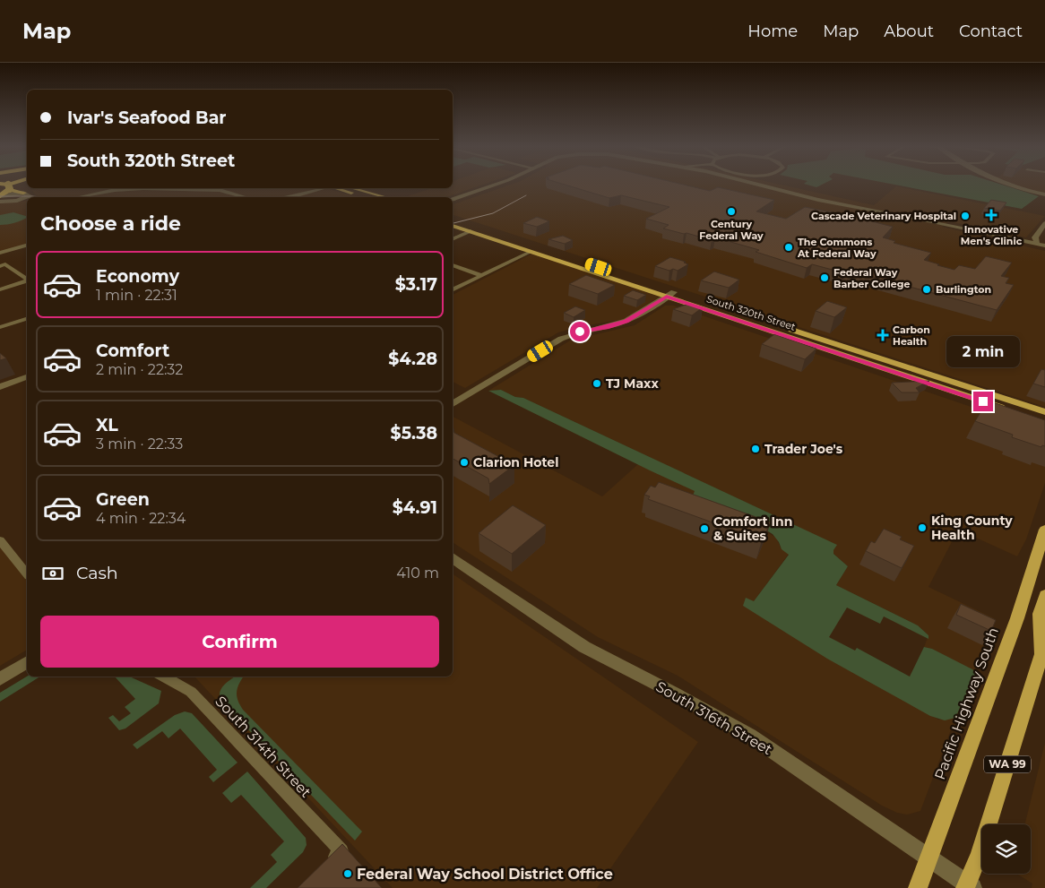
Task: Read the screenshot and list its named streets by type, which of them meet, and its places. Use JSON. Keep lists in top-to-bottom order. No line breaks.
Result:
{"streets":{"main road":["South 320th Street","Pacific Highway South","WA 99"],"street":["South 316th Street","South 314th Street"]},"crossings":[["Pacific Highway South","South 316th Street"],["South 316th Street","WA 99"]],"places":{"other":["Century Federal Way","Cascade Veterinary Hospital","The Commons At Federal Way","Federal Way Barber College","Burlington","TJ Maxx","Trader Joe's","Clarion Hotel","King County Health","Comfort Inn & Suites","Federal Way School District Office"],"health":["Innovative Men's Clinic","Carbon Health"]},"page":{"header":"Map","nav":["Home","Map","About","Contact"],"banner":["Ivar's Seafood Bar","South 320th Street"],"heading":"Choose a ride","list":[{"name":"Economy","note":"1 min · 22:31","value":"$3.17"},{"name":"Comfort","note":"2 min · 22:32","value":"$4.28"},{"name":"XL","note":"3 min · 22:33","value":"$5.38"},{"name":"Green","note":"4 min · 22:34","value":"$4.91"}],"bubble":"2 min","pay":["Cash","410 m"],"buttons":"Confirm"}}
